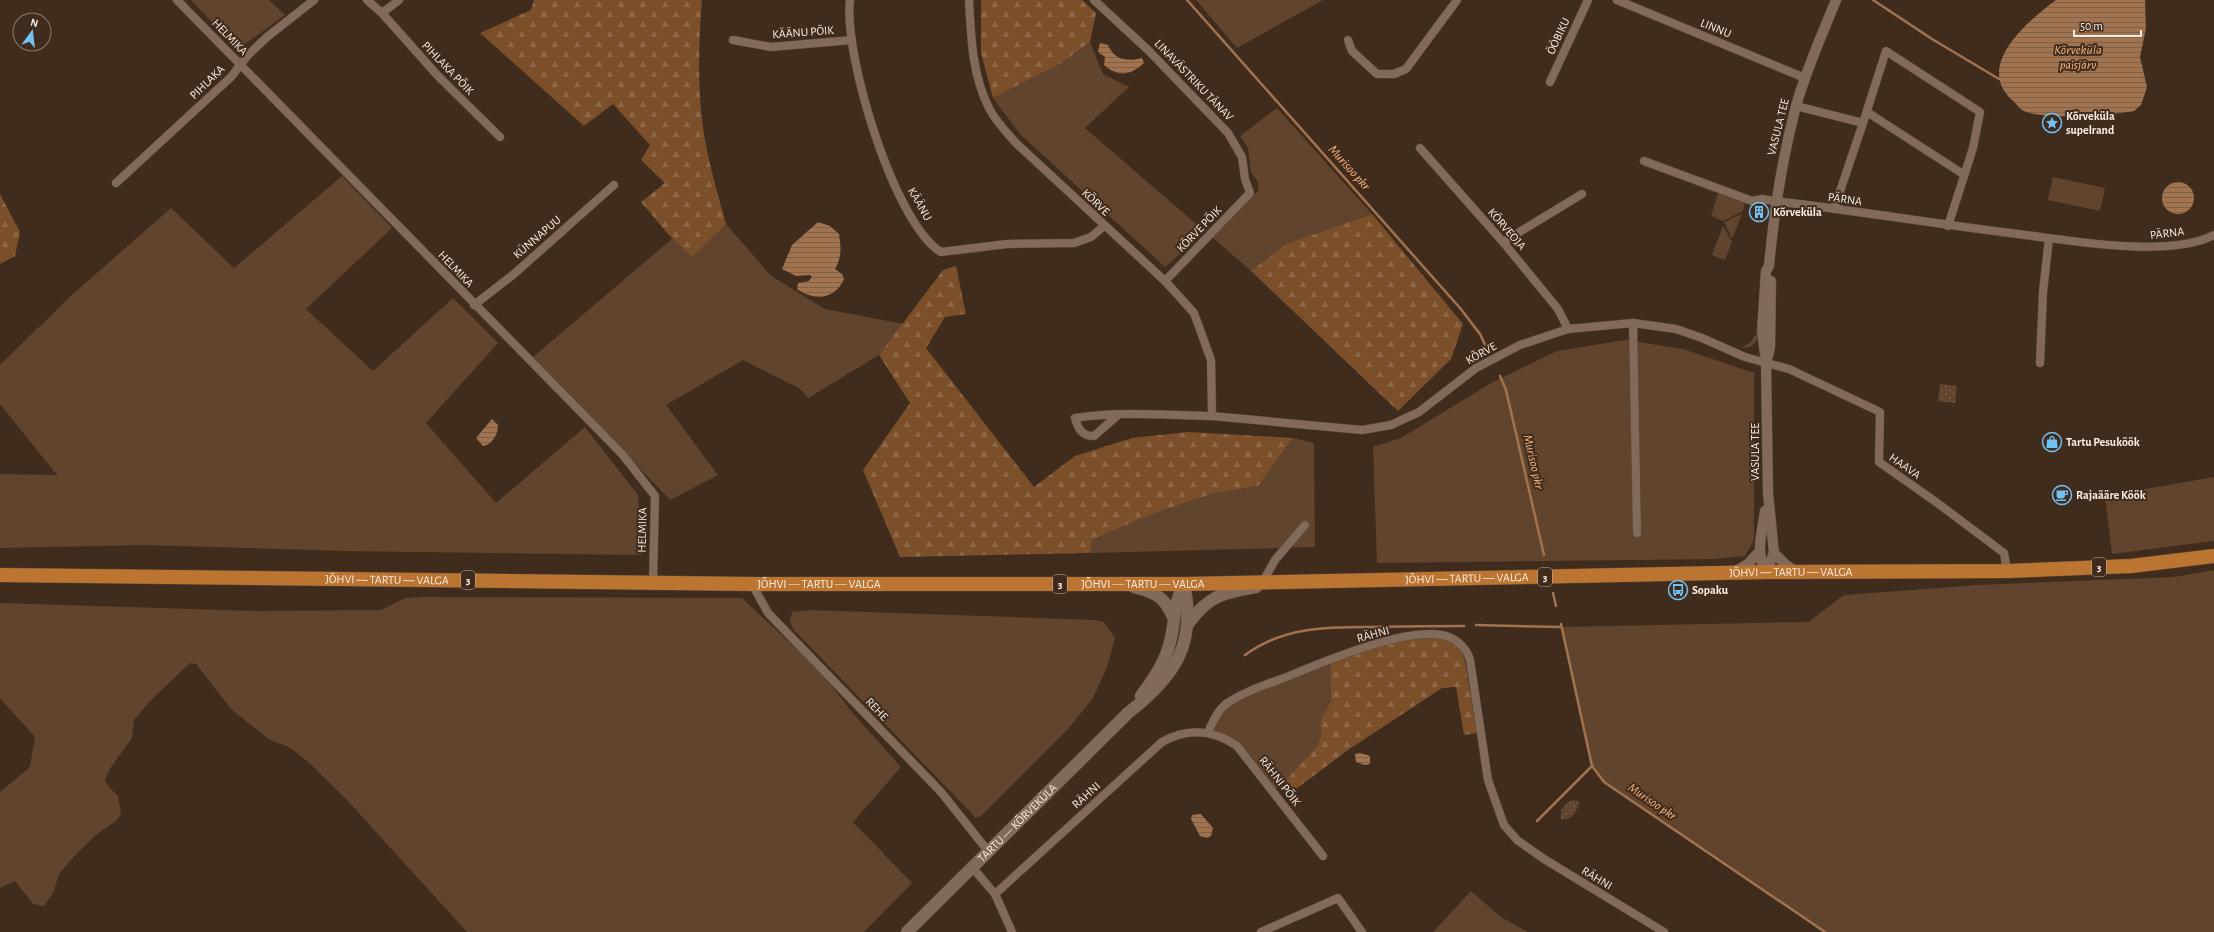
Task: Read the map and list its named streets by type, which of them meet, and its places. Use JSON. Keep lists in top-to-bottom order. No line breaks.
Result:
{"streets":{"highway":["3","JÕHVI — TARTU — VALGA"],"main road":["TARTU — KÕRVEKÜLA"],"street":["LINNU","KÄÄNU PÕIK","ÖÖBIKU","HELMIKA","PIHLAKA PÕIK","LINAVÄSTRIKU TÄNAV","PIHLAKA","VASULA TEE","PÄRNA","KÕRVE","KÄÄNU","KÕRVE PÕIK","KÕRVEOJA","KÜNNAPUU","HAAVA","RÄHNI","REHE","RÄHNI PÕIK"]},"crossings":[["LINNU","VASULA TEE"],["KÄÄNU PÕIK","KÄÄNU"],["HELMIKA","PIHLAKA"],["HELMIKA","KÜNNAPUU"],["HELMIKA","JÕHVI — TARTU — VALGA"],["LINAVÄSTRIKU TÄNAV","KÕRVE PÕIK"],["VASULA TEE","PÄRNA"],["VASULA TEE","KÕRVE"],["VASULA TEE","HAAVA"],["VASULA TEE","JÕHVI — TARTU — VALGA"],["KÕRVE","KÄÄNU"],["KÕRVE","KÕRVE PÕIK"],["KÕRVE","KÕRVEOJA"],["KÕRVE","HAAVA"],["HAAVA","JÕHVI — TARTU — VALGA"],["JÕHVI — TARTU — VALGA","REHE"],["JÕHVI — TARTU — VALGA","TARTU — KÕRVEKÜLA"],["RÄHNI","RÄHNI PÕIK"],["REHE","TARTU — KÕRVEKÜLA"]],"water":["Kõrveküla paisjärv","Murisoo pkr"],"places":{"place":["Kõrveküla supelrand"],"building":["Kõrveküla"],"shop":["Tartu Pesuköök"],"cafe":["Rajaääre Köök"],"bus stop":["Sopaku"]},"scale_bar":"50 m","north":"top"}
